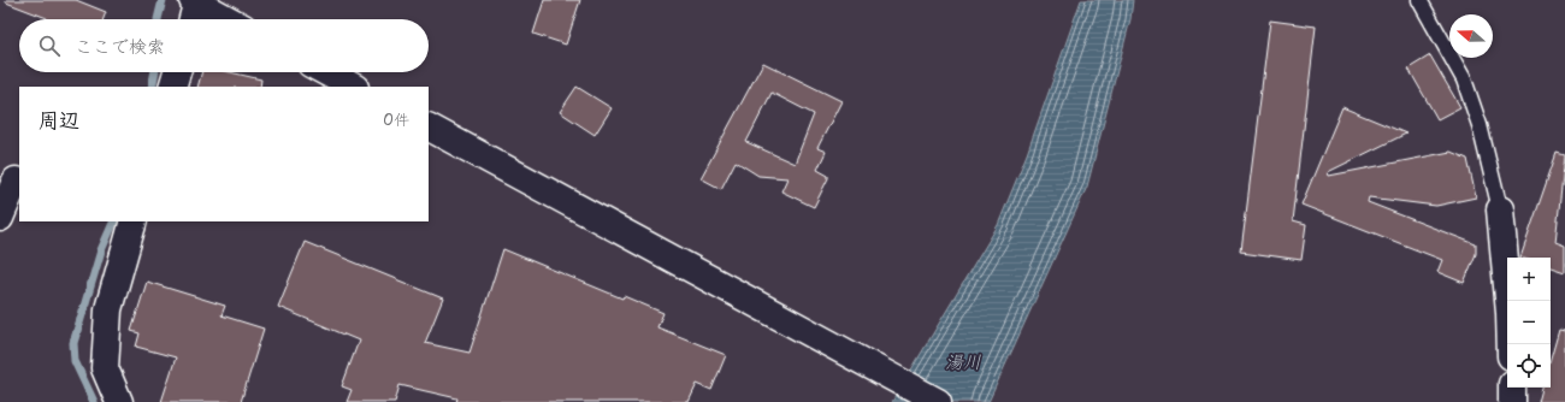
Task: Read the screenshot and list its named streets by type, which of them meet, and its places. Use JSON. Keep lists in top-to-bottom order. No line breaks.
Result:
{"water":["湯川"],"north":"left","page":{"search":"ここで検索","heading":["周辺","0件"],"map_buttons":["+","−"]}}
